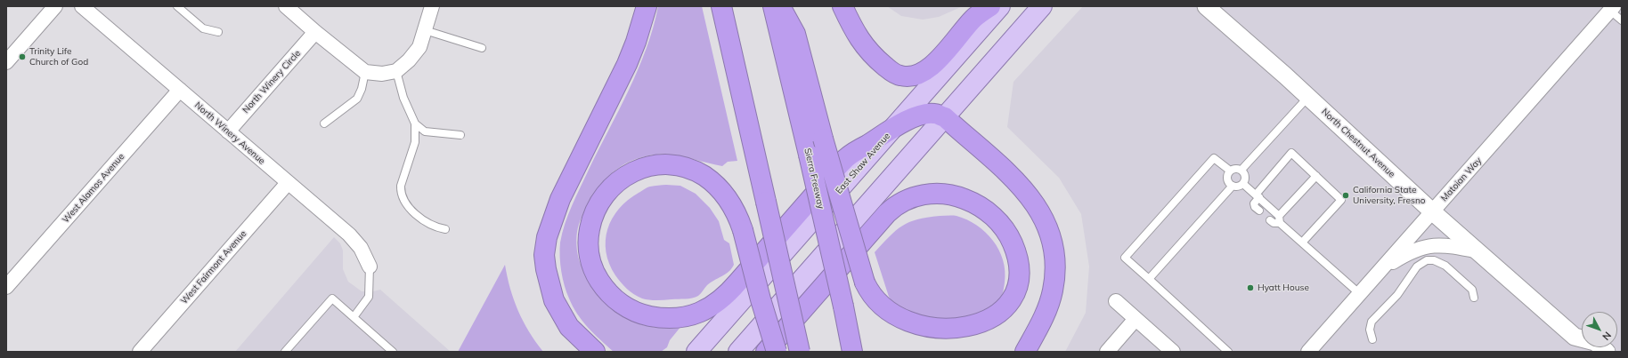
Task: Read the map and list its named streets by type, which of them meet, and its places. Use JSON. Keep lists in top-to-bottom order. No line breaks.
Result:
{"streets":{"highway":["Sierra Freeway"],"main road":["East Shaw Avenue"],"street":["North Winery Circle","North Winery Avenue","North Chestnut Avenue","Matoian Way","West Alamos Avenue","West Fairmont Avenue"]},"crossings":[["North Winery Circle","North Winery Avenue"],["North Winery Avenue","West Alamos Avenue"],["North Winery Avenue","West Fairmont Avenue"],["North Chestnut Avenue","Matoian Way"]],"places":["Trinity Life Church of God","California State University, Fresno","Hyatt House"],"north":"bottom right"}
